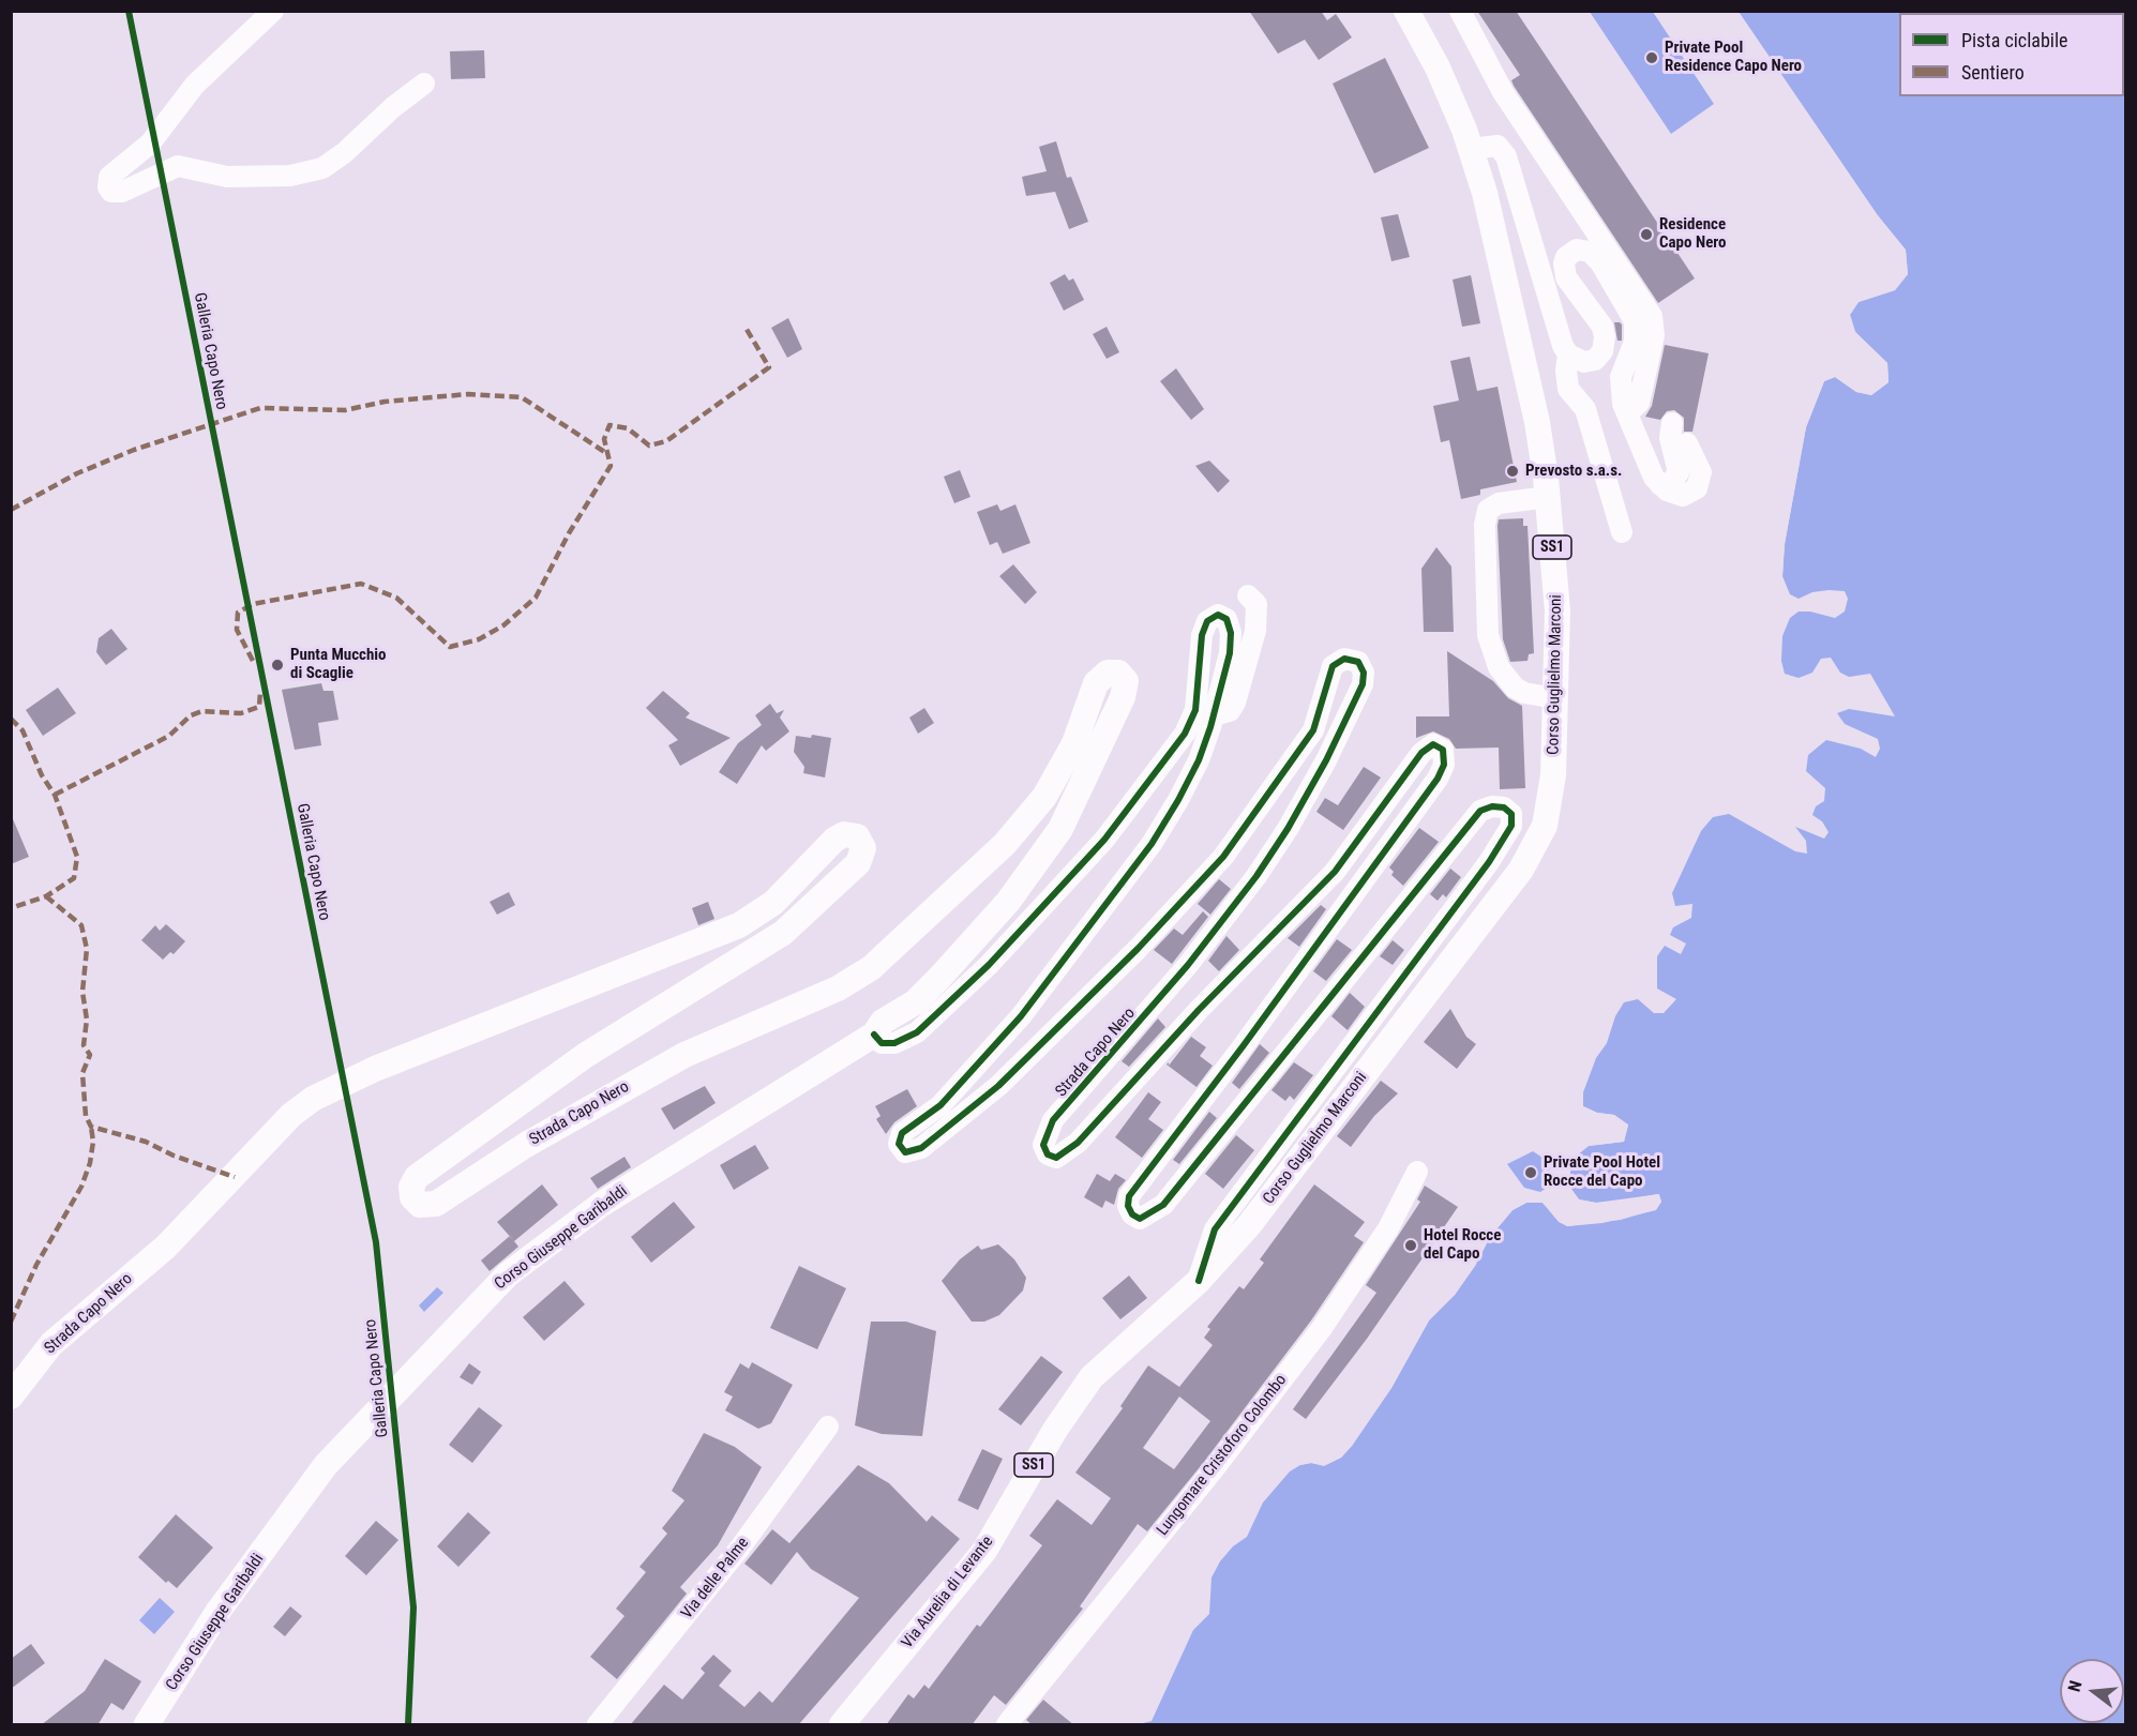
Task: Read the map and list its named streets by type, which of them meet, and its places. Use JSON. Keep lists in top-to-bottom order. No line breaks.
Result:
{"streets":{"main road":["SS1","Corso Guglielmo Marconi","Strada Capo Nero","Corso Giuseppe Garibaldi","Via Aurelia di Levante"],"street":["Lungomare Cristoforo Colombo","Via delle Palme"],"cycle path":["Galleria Capo Nero"]},"crossings":[["Corso Guglielmo Marconi","Via Aurelia di Levante"],["Strada Capo Nero","Corso Giuseppe Garibaldi"],["Strada Capo Nero","Via Aurelia di Levante"]],"places":["Private Pool Residence Capo Nero","Residence Capo Nero","Prevosto s.a.s.","Punta Mucchio di Scaglie","Private Pool Hotel Rocce del Capo","Hotel Rocce del Capo"],"legend":["Pista ciclabile","Sentiero"],"north":"left"}
